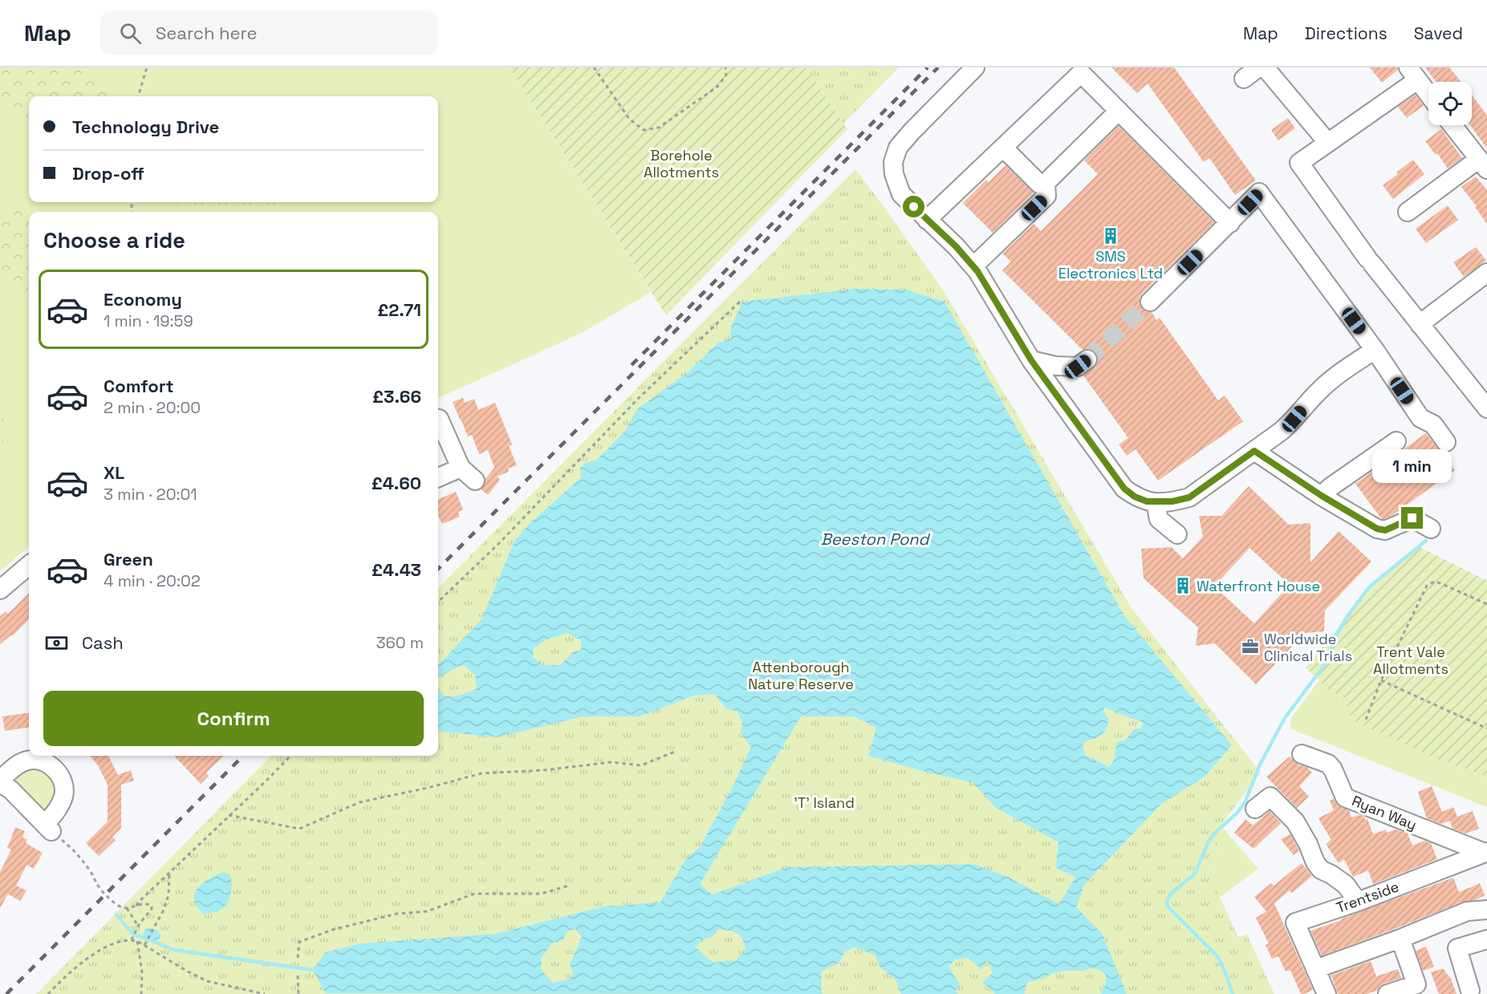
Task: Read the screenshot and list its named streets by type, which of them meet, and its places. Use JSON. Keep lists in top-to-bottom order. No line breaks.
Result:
{"streets":{"street":["Ryan Way","Trentside"]},"crossings":[["Ryan Way","Trentside"]],"water":["Beeston Pond"],"parks":["Borehole Allotments","Trent Vale Allotments","Attenborough Nature Reserve","'T' Island"],"places":{"building":["SMS Electronics Ltd","Waterfront House"],"office":["Worldwide Clinical Trials"]},"page":{"header":"Map","search":"Search here","nav":["Map","Directions","Saved"],"banner":["Technology Drive","Drop-off"],"heading":"Choose a ride","list":[{"name":"Economy","note":"1 min · 19:59","value":"£2.71"},{"name":"Comfort","note":"2 min · 20:00","value":"£3.66"},{"name":"XL","note":"3 min · 20:01","value":"£4.60"},{"name":"Green","note":"4 min · 20:02","value":"£4.43"}],"bubble":"1 min","pay":["Cash","360 m"],"buttons":"Confirm"}}
